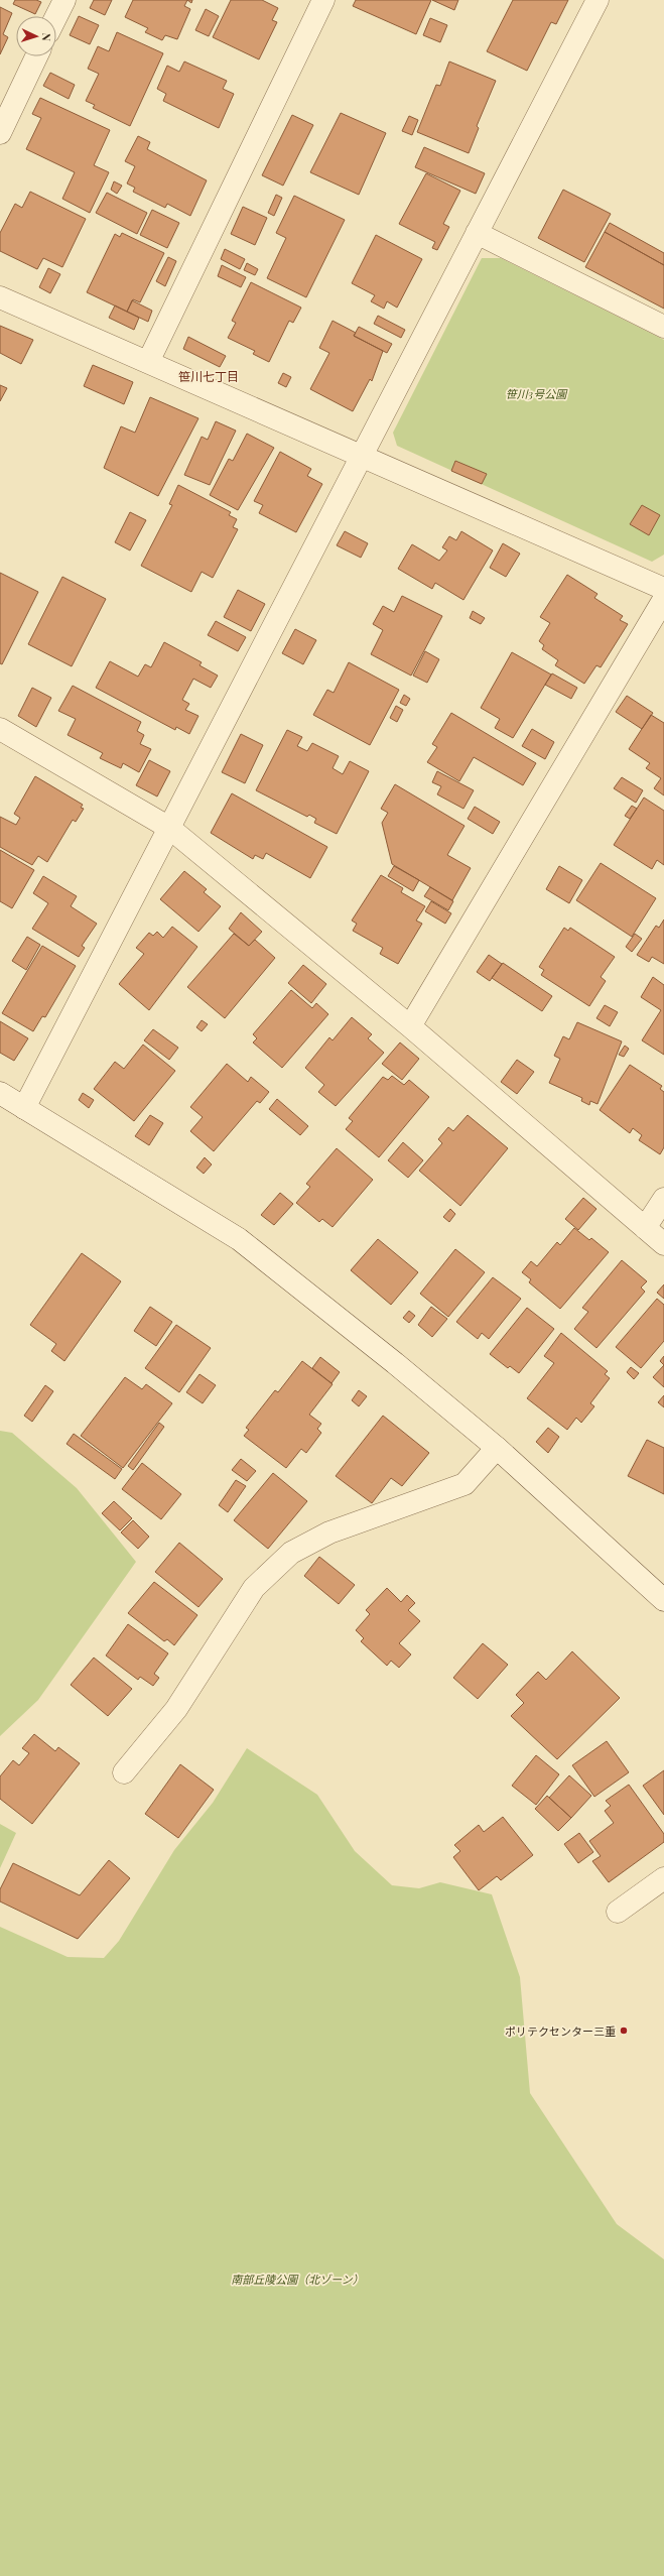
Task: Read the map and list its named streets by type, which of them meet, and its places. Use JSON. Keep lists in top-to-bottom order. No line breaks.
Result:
{"districts":["笹川七丁目"],"parks":["笹川3号公園","南部丘陵公園（北ゾーン）"],"places":["ポリテクセンター三重"],"north":"right"}
